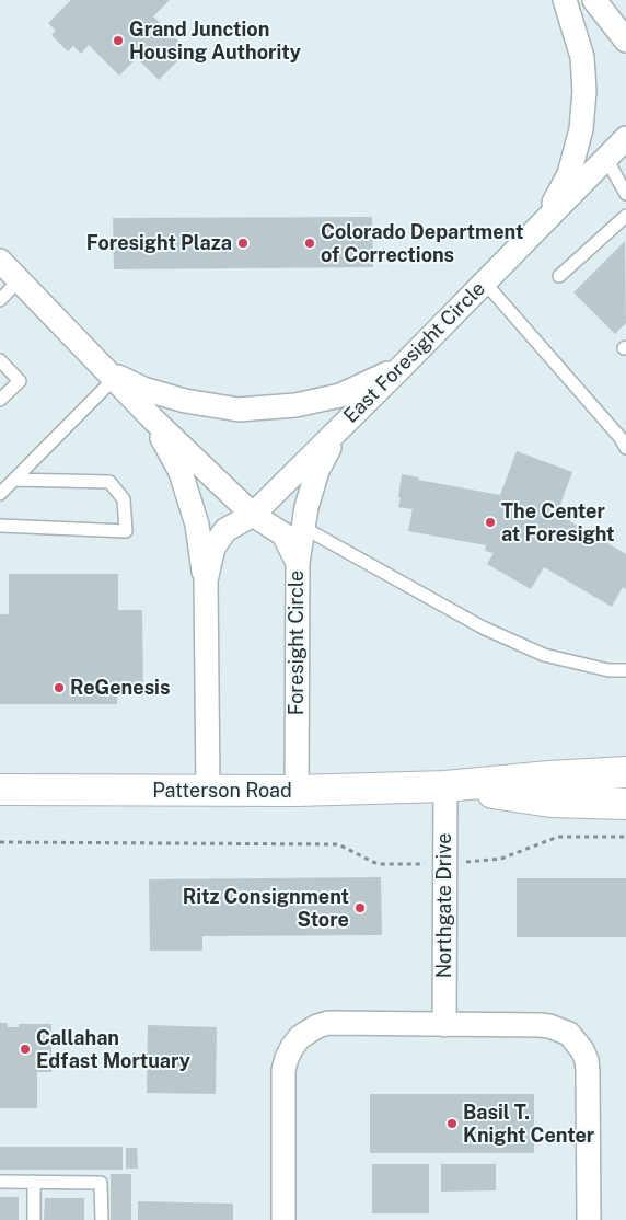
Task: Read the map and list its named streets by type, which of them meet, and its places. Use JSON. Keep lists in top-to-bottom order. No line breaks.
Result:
{"streets":{"main road":["Patterson Road"],"street":["East Foresight Circle","Foresight Circle","Northgate Drive"]},"crossings":[["East Foresight Circle","Foresight Circle"],["Foresight Circle","Patterson Road"],["Patterson Road","Northgate Drive"]],"places":["Grand Junction Housing Authority","Foresight Plaza","Colorado Department of Corrections","The Center at Foresight","ReGenesis","Ritz Consignment Store","Callahan Edfast Mortuary","Basil T. Knight Center"]}
